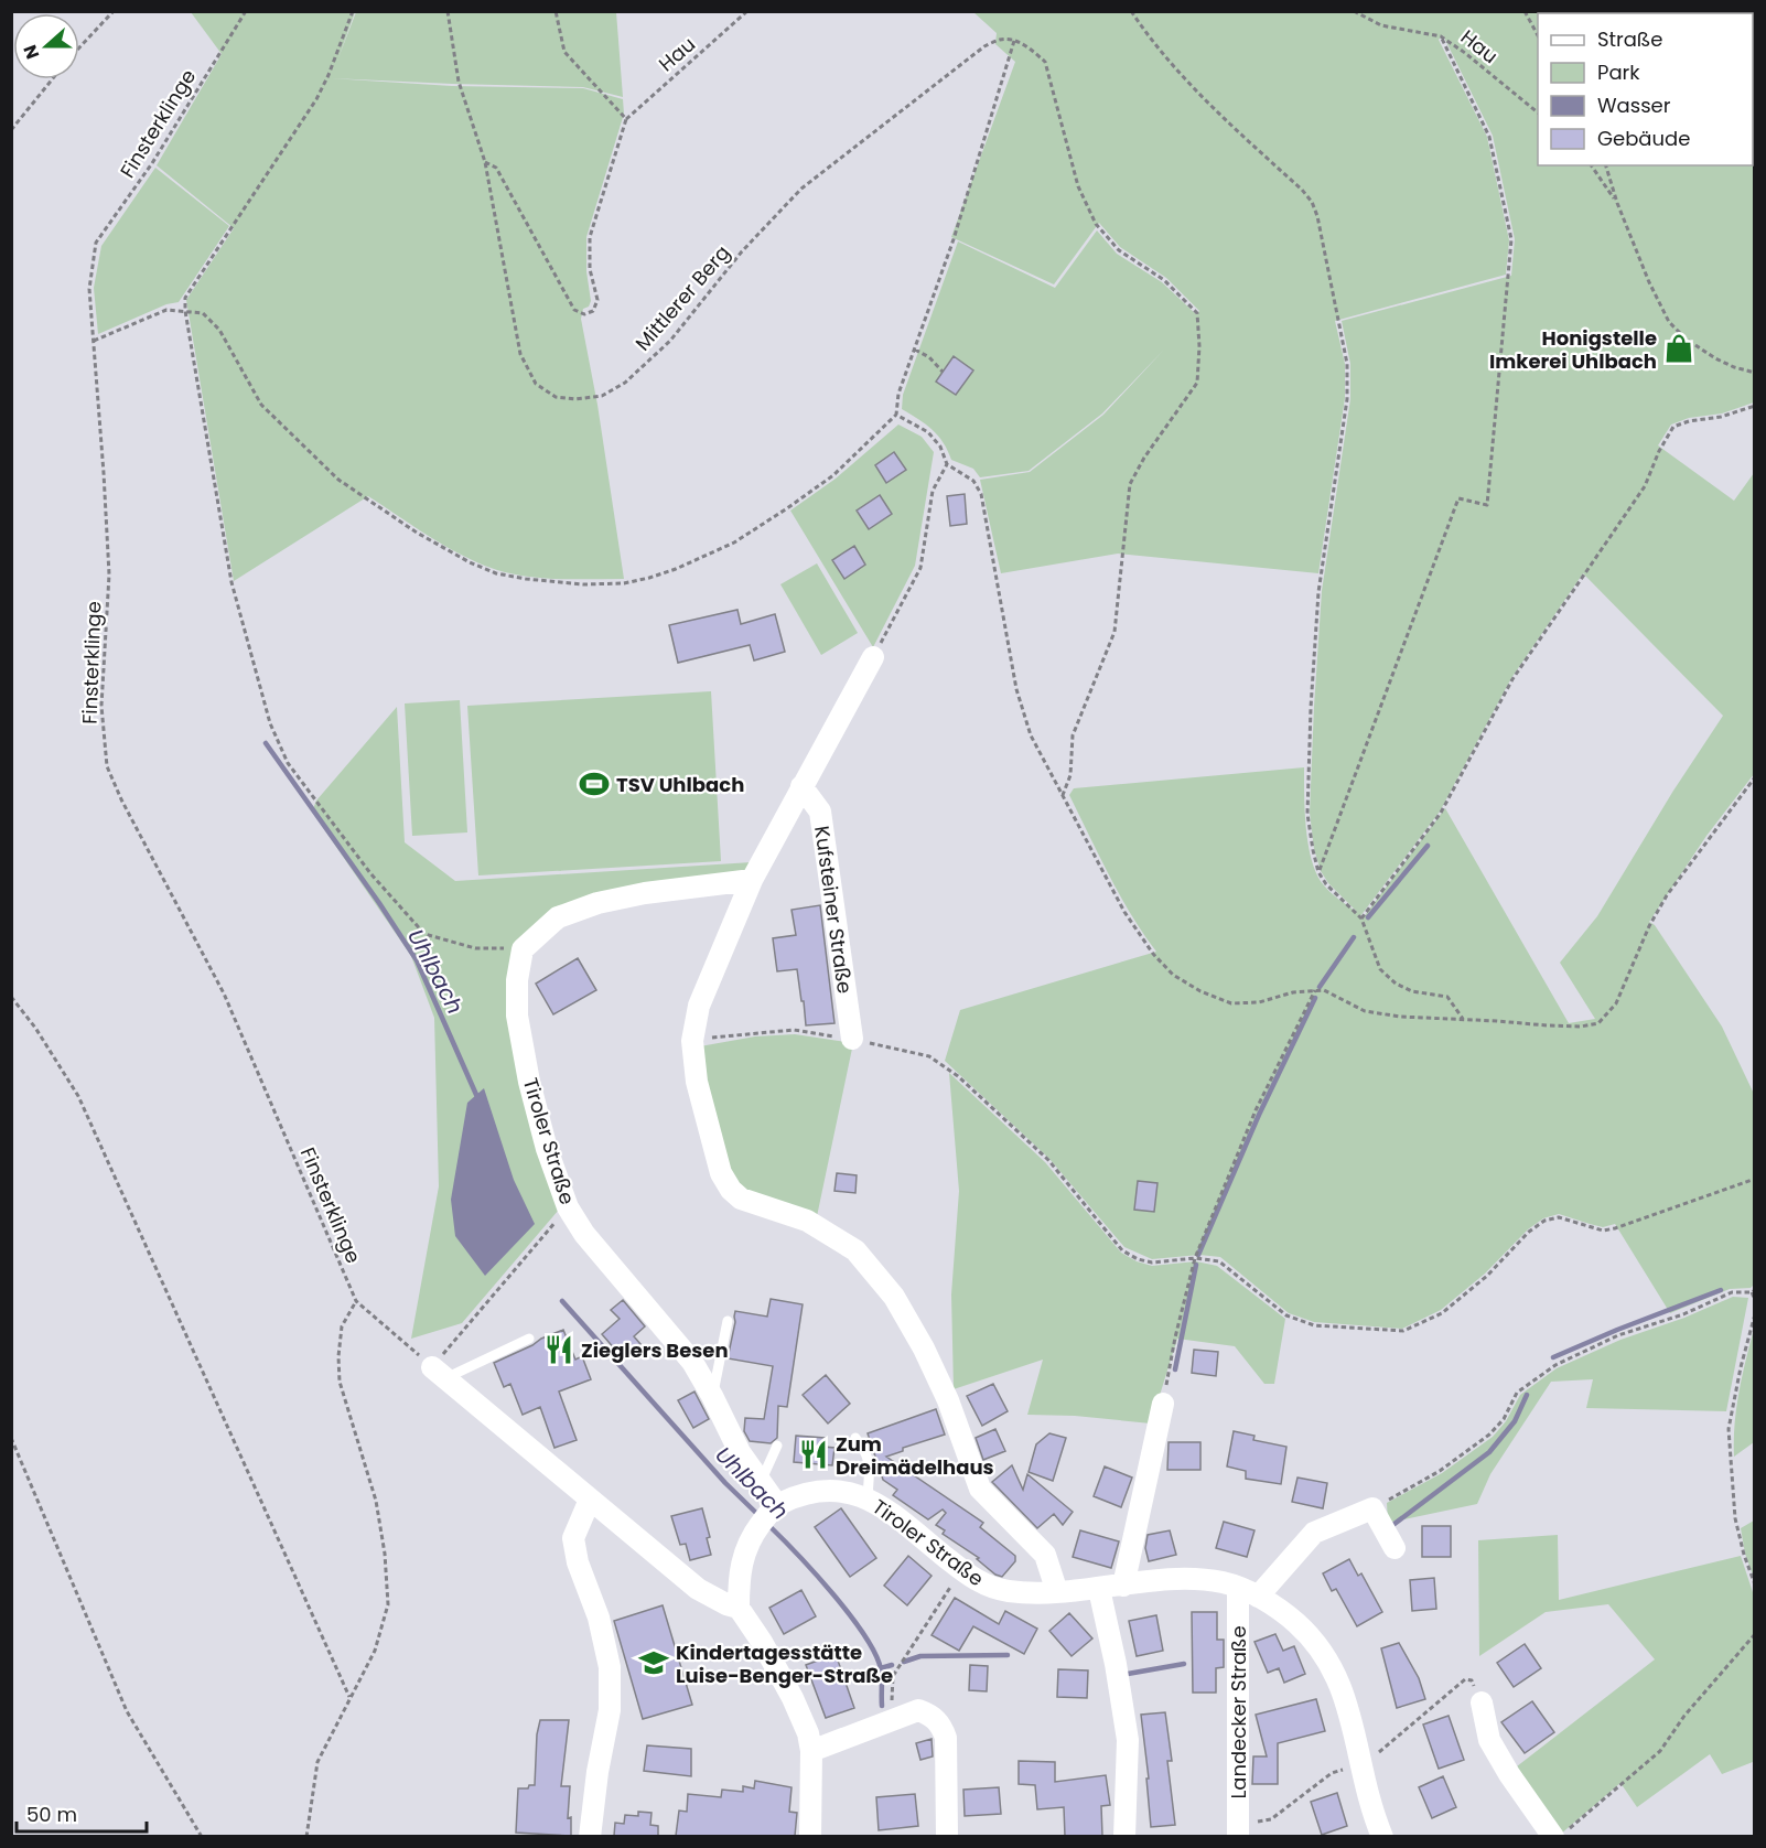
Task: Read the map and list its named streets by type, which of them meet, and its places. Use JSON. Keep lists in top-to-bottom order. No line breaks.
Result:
{"streets":{"street":["Kufsteiner Straße","Tiroler Straße","Landecker Straße"],"path":["Hau","Finsterklinge","Mittlerer Berg"]},"crossings":[["Kufsteiner Straße","Tiroler Straße"],["Tiroler Straße","Landecker Straße"]],"water":["Uhlbach"],"places":{"shop":["Honigstelle Imkerei Uhlbach"],"sports":["TSV Uhlbach"],"restaurant":["Zieglers Besen","Zum Dreimädelhaus"],"school or university":["Kindertagesstätte Luise-Benger-Straße"]},"legend":["Straße","Park","Wasser","Gebäude"],"scale_bar":"50 m","north":"left"}
